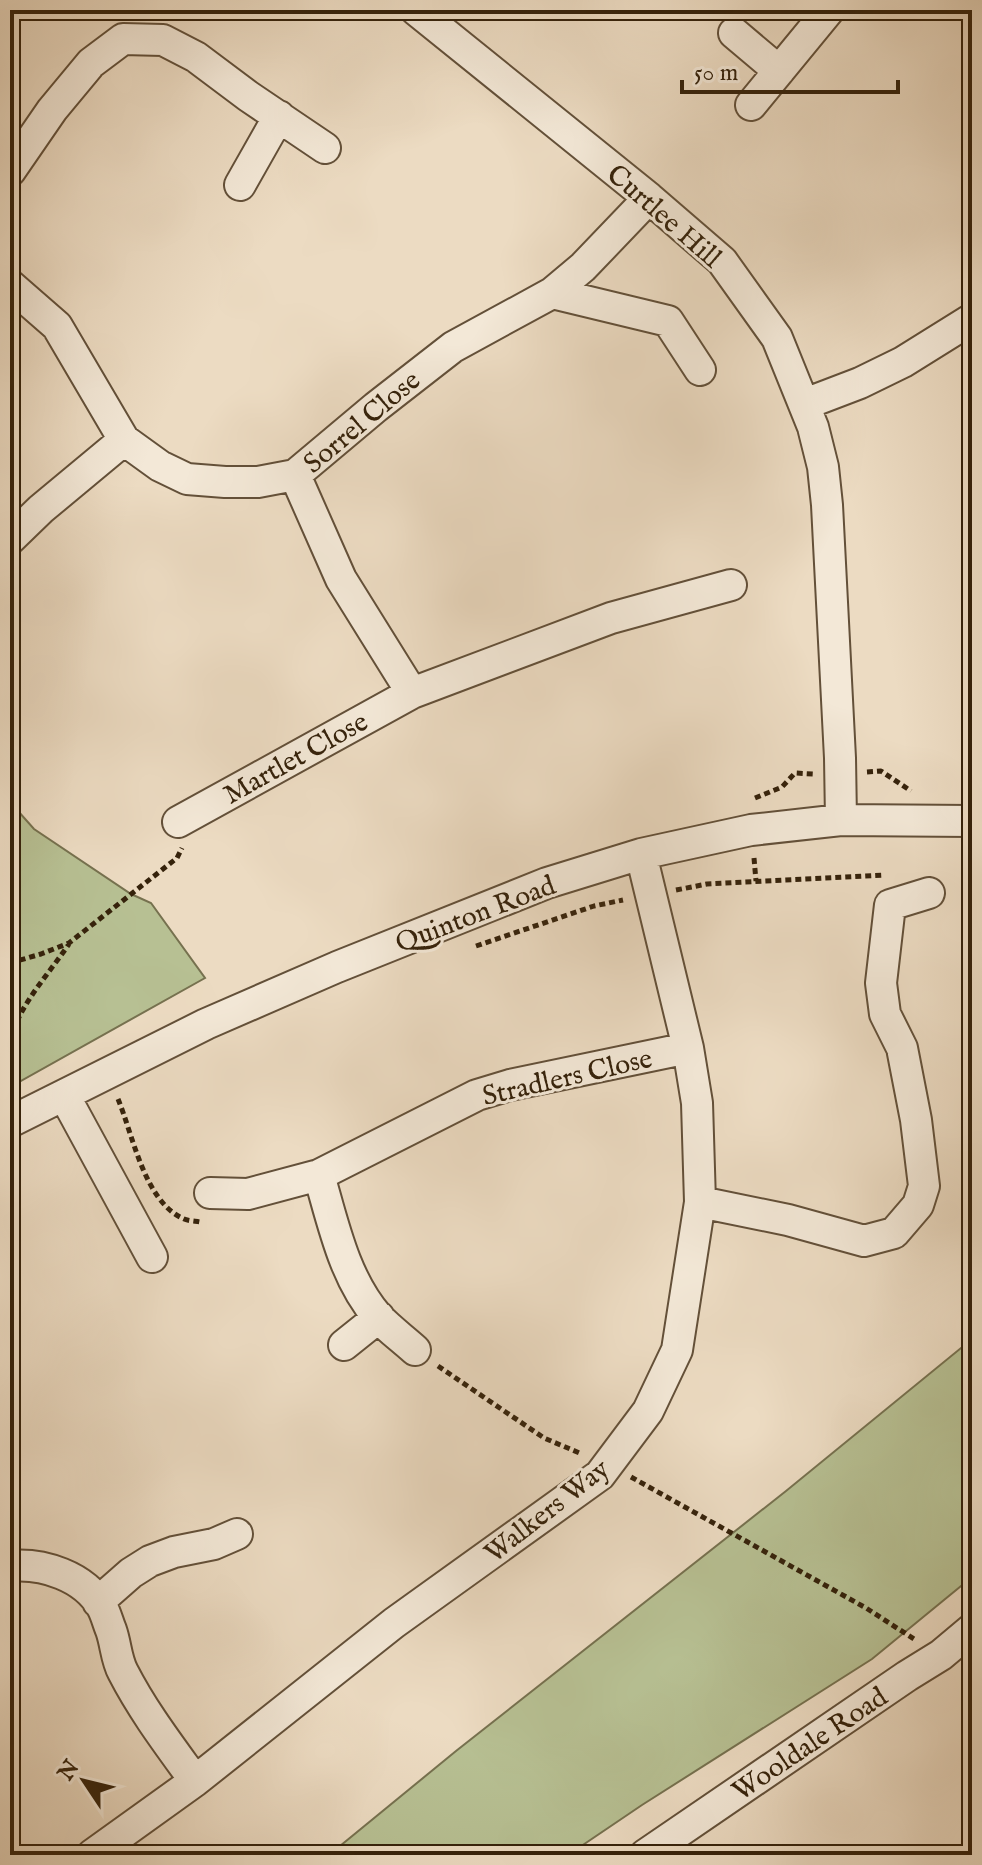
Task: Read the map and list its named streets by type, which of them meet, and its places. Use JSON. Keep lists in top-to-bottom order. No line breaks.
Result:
{"streets":{"street":["Curtlee Hill","Sorrel Close","Martlet Close","Quinton Road","Stradlers Close","Walkers Way","Wooldale Road"]},"crossings":[["Curtlee Hill","Sorrel Close"],["Curtlee Hill","Quinton Road"],["Quinton Road","Walkers Way"],["Stradlers Close","Walkers Way"]],"scale_bar":"50 m","north":"top left"}
